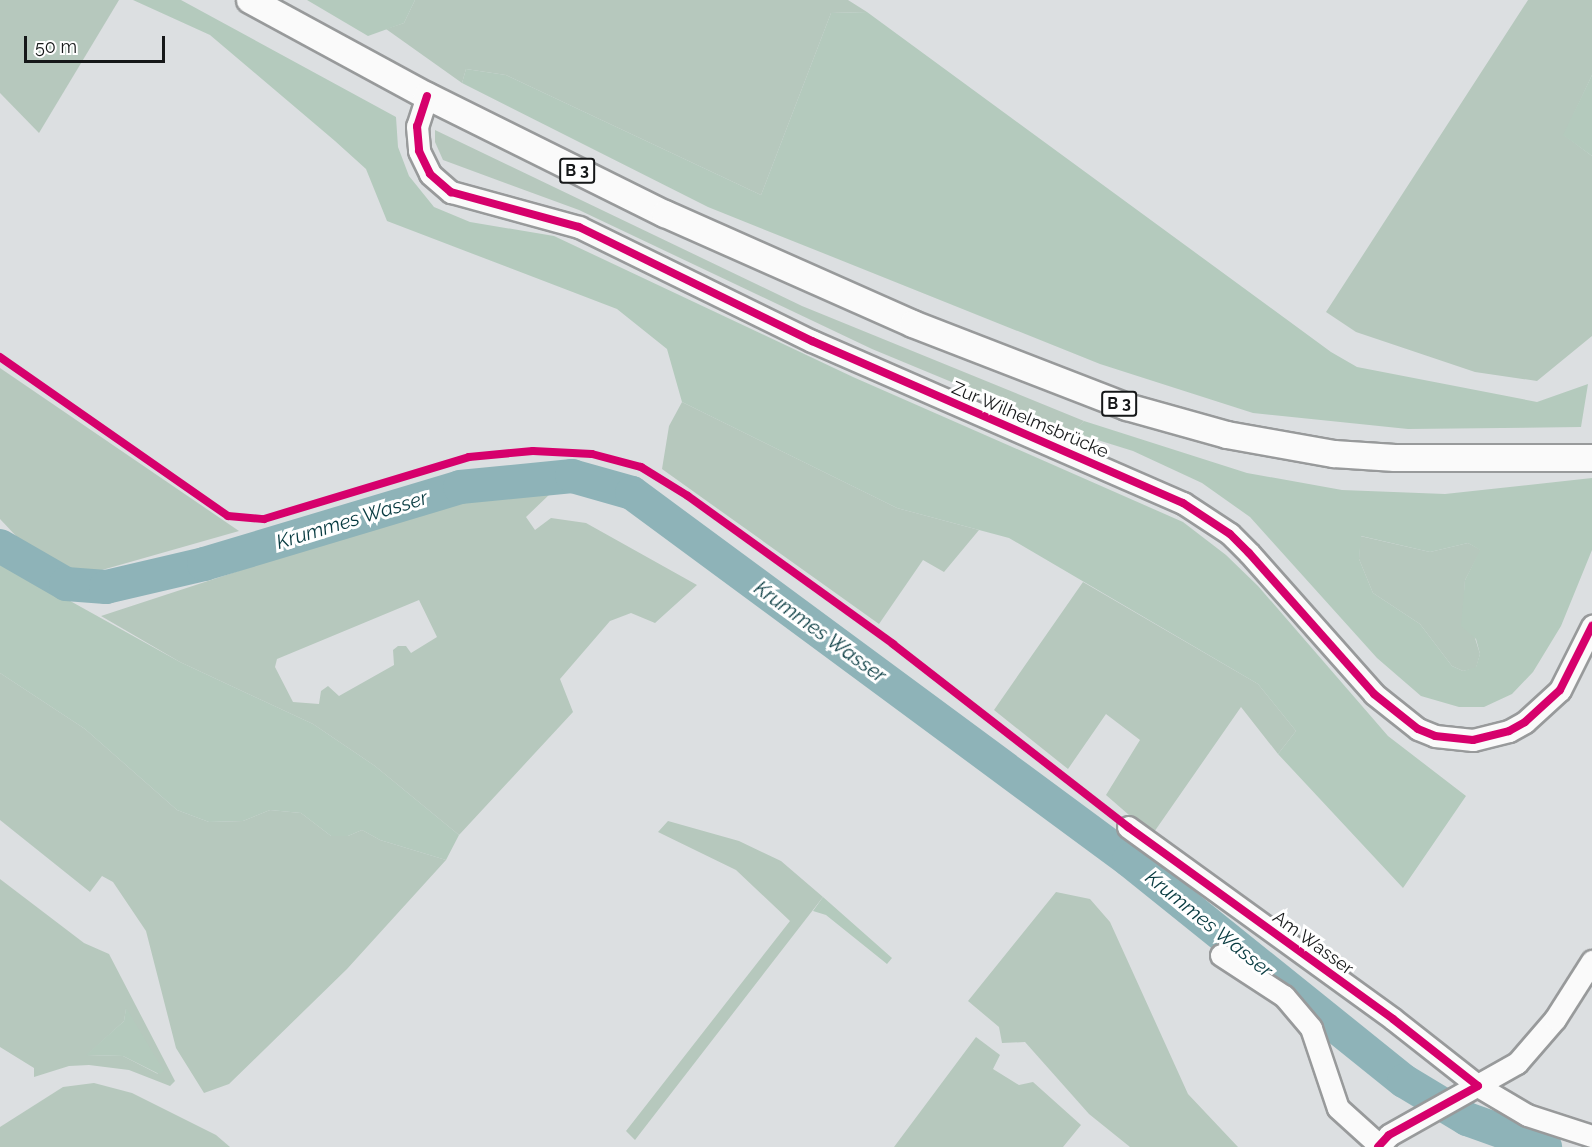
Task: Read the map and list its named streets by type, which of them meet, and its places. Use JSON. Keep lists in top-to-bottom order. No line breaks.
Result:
{"streets":{"main road":["B 3"],"street":["Zur Wilhelmsbrücke","Am Wasser"]},"crossings":[["B 3","Zur Wilhelmsbrücke"]],"water":["Krummes Wasser"],"scale_bar":"50 m"}
